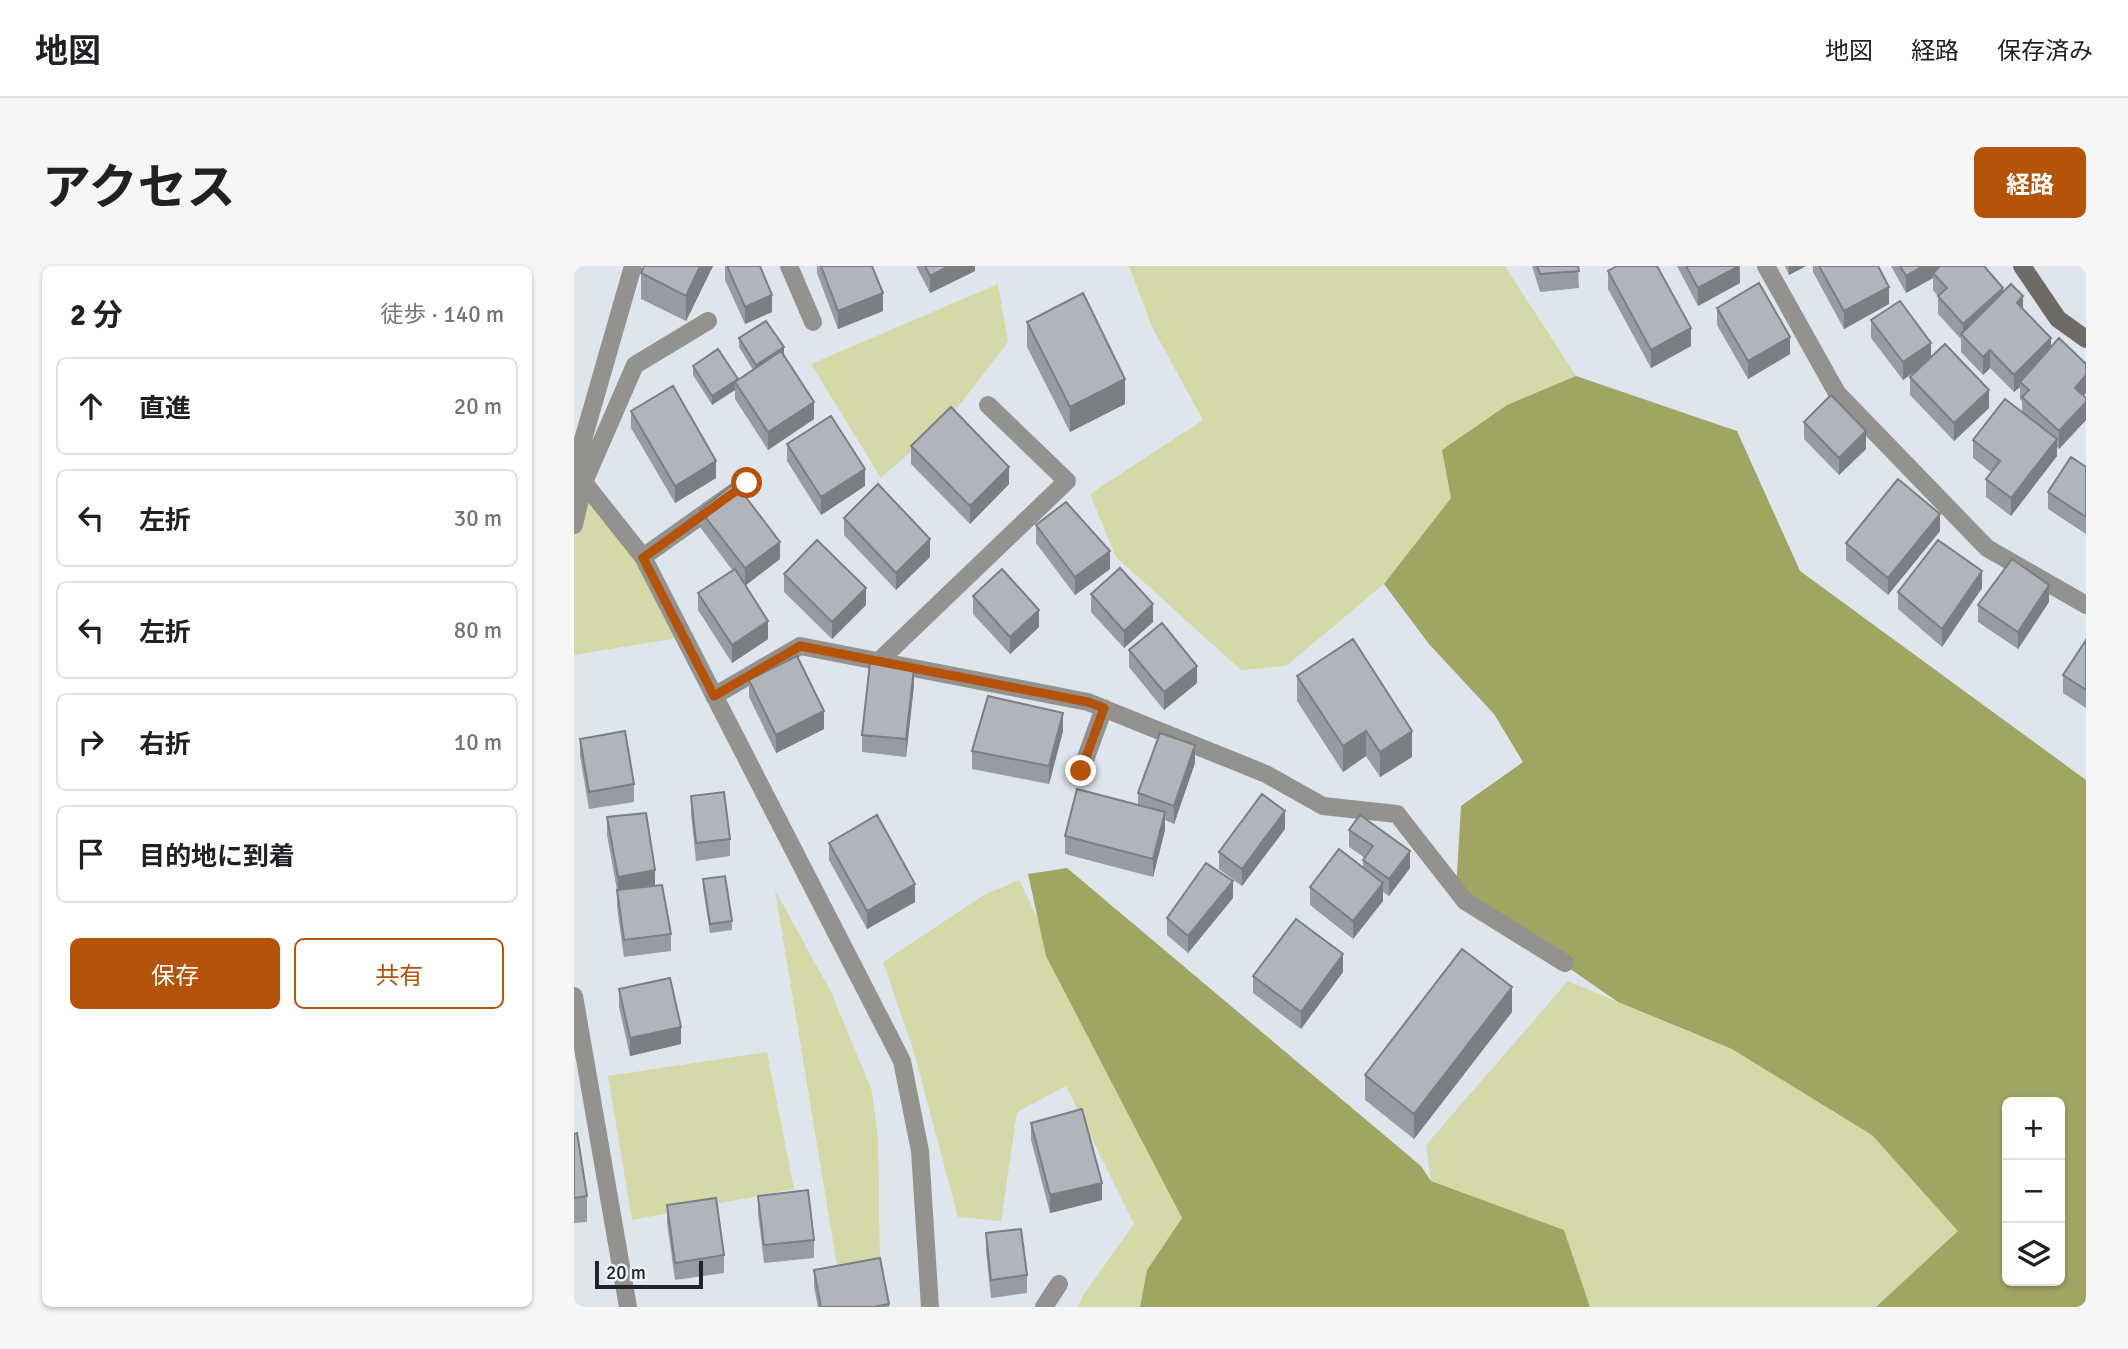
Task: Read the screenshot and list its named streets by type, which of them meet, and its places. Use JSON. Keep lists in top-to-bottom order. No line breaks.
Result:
{"scale_bar":"20 m","page":{"header":"地図","nav":["地図","経路","保存済み"],"title":"アクセス","buttons":["経路",["保存","共有"]],"heading":["2 分","徒歩 · 140 m"],"list":[["直進","20 m"],["左折","30 m"],["左折","80 m"],["右折","10 m"],"目的地に到着"],"map_buttons":["+","−"],"scale":"20 m"}}
